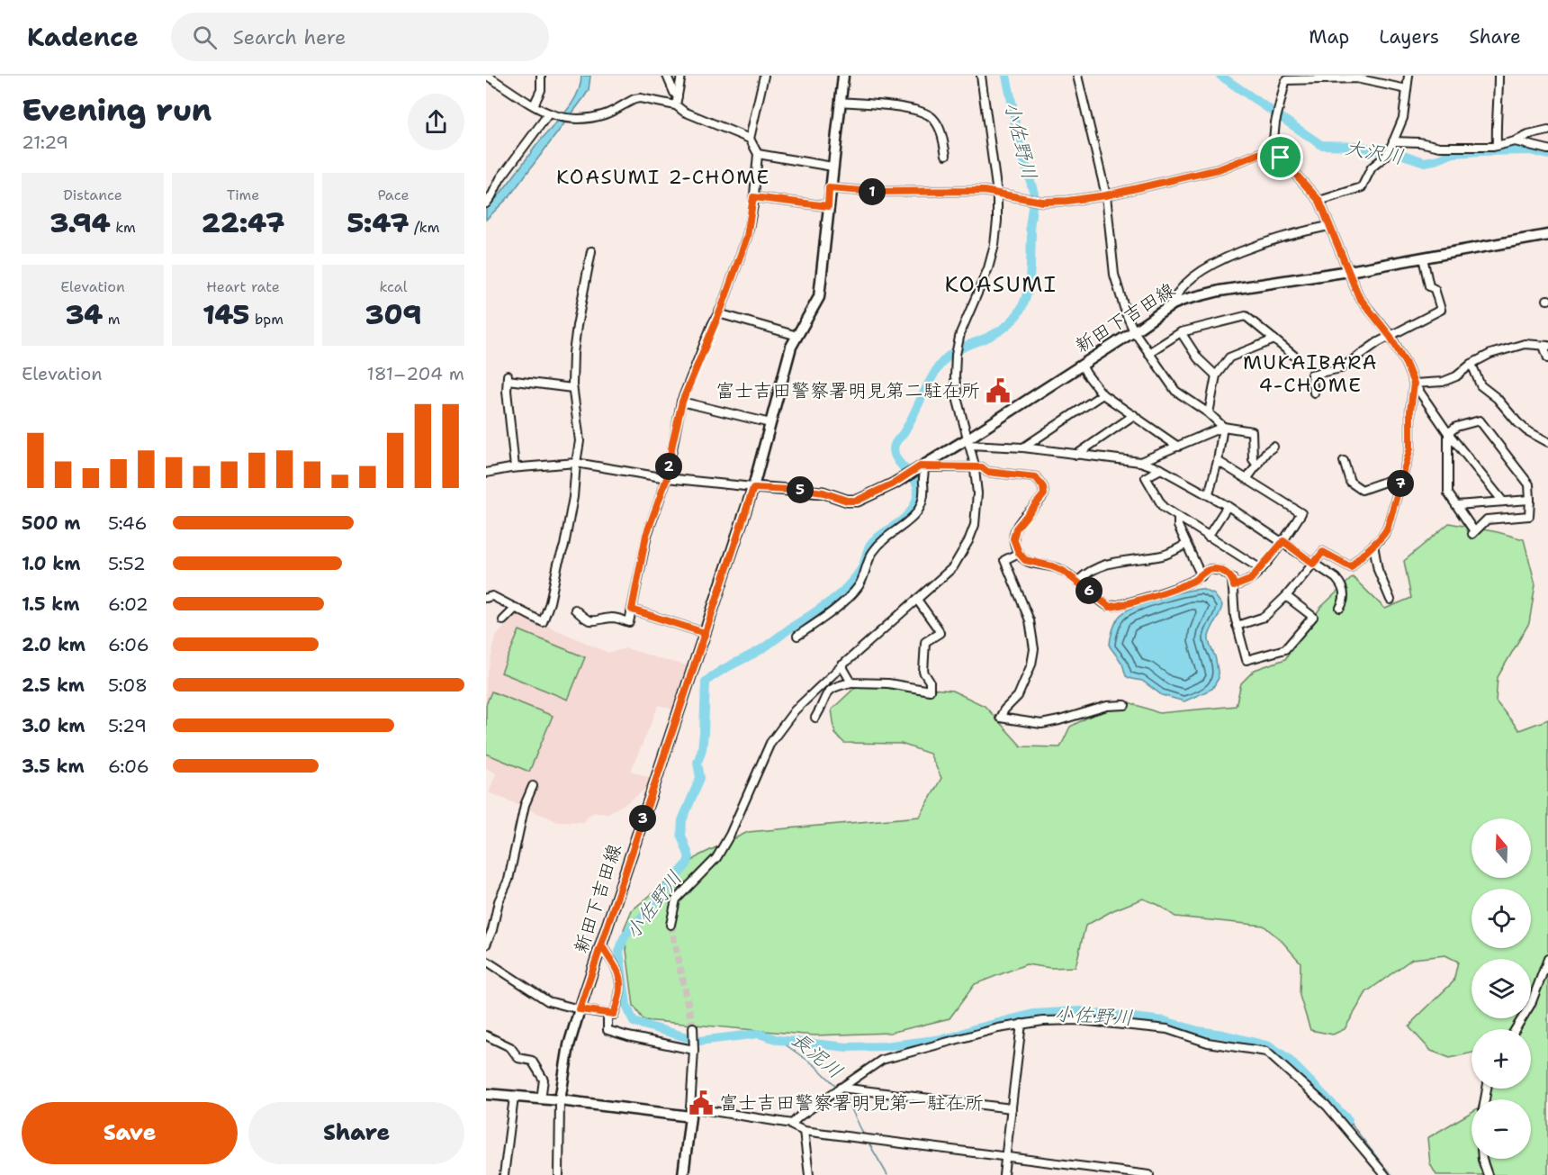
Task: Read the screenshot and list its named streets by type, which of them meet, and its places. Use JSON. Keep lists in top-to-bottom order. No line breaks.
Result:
{"streets":{"main road":["新田下吉田線"]},"districts":["KOASUMI 2-CHOME","KOASUMI","MUKAIBARA 4-CHOME"],"water":["小佐野川","大沢川","長泥川"],"places":{"public building":["富士吉田警察署明見第二駐在所","富士吉田警察署明見第一駐在所"]},"north":"top","page":{"header":"Kadence","search":"Search here","nav":["Map","Layers","Share"],"heading":["Evening run","21:29"],"stats":[["Distance","3.94 km"],["Time","22:47"],["Pace","5:47 /km"],["Elevation","34 m"],["Heart rate","145 bpm"],["kcal","309"]],"pins":["1","2","7","5","6","3"],"chart":["Elevation","181–204 m"],"list":[{"name":"500 m","note":"5:46"},{"name":"1.0 km","note":"5:52"},{"name":"1.5 km","note":"6:02"},{"name":"2.0 km","note":"6:06"},{"name":"2.5 km","note":"5:08"},{"name":"3.0 km","note":"5:29"},{"name":"3.5 km","note":"6:06"}],"map_buttons":["+","−"],"buttons":["Save","Share"]}}
